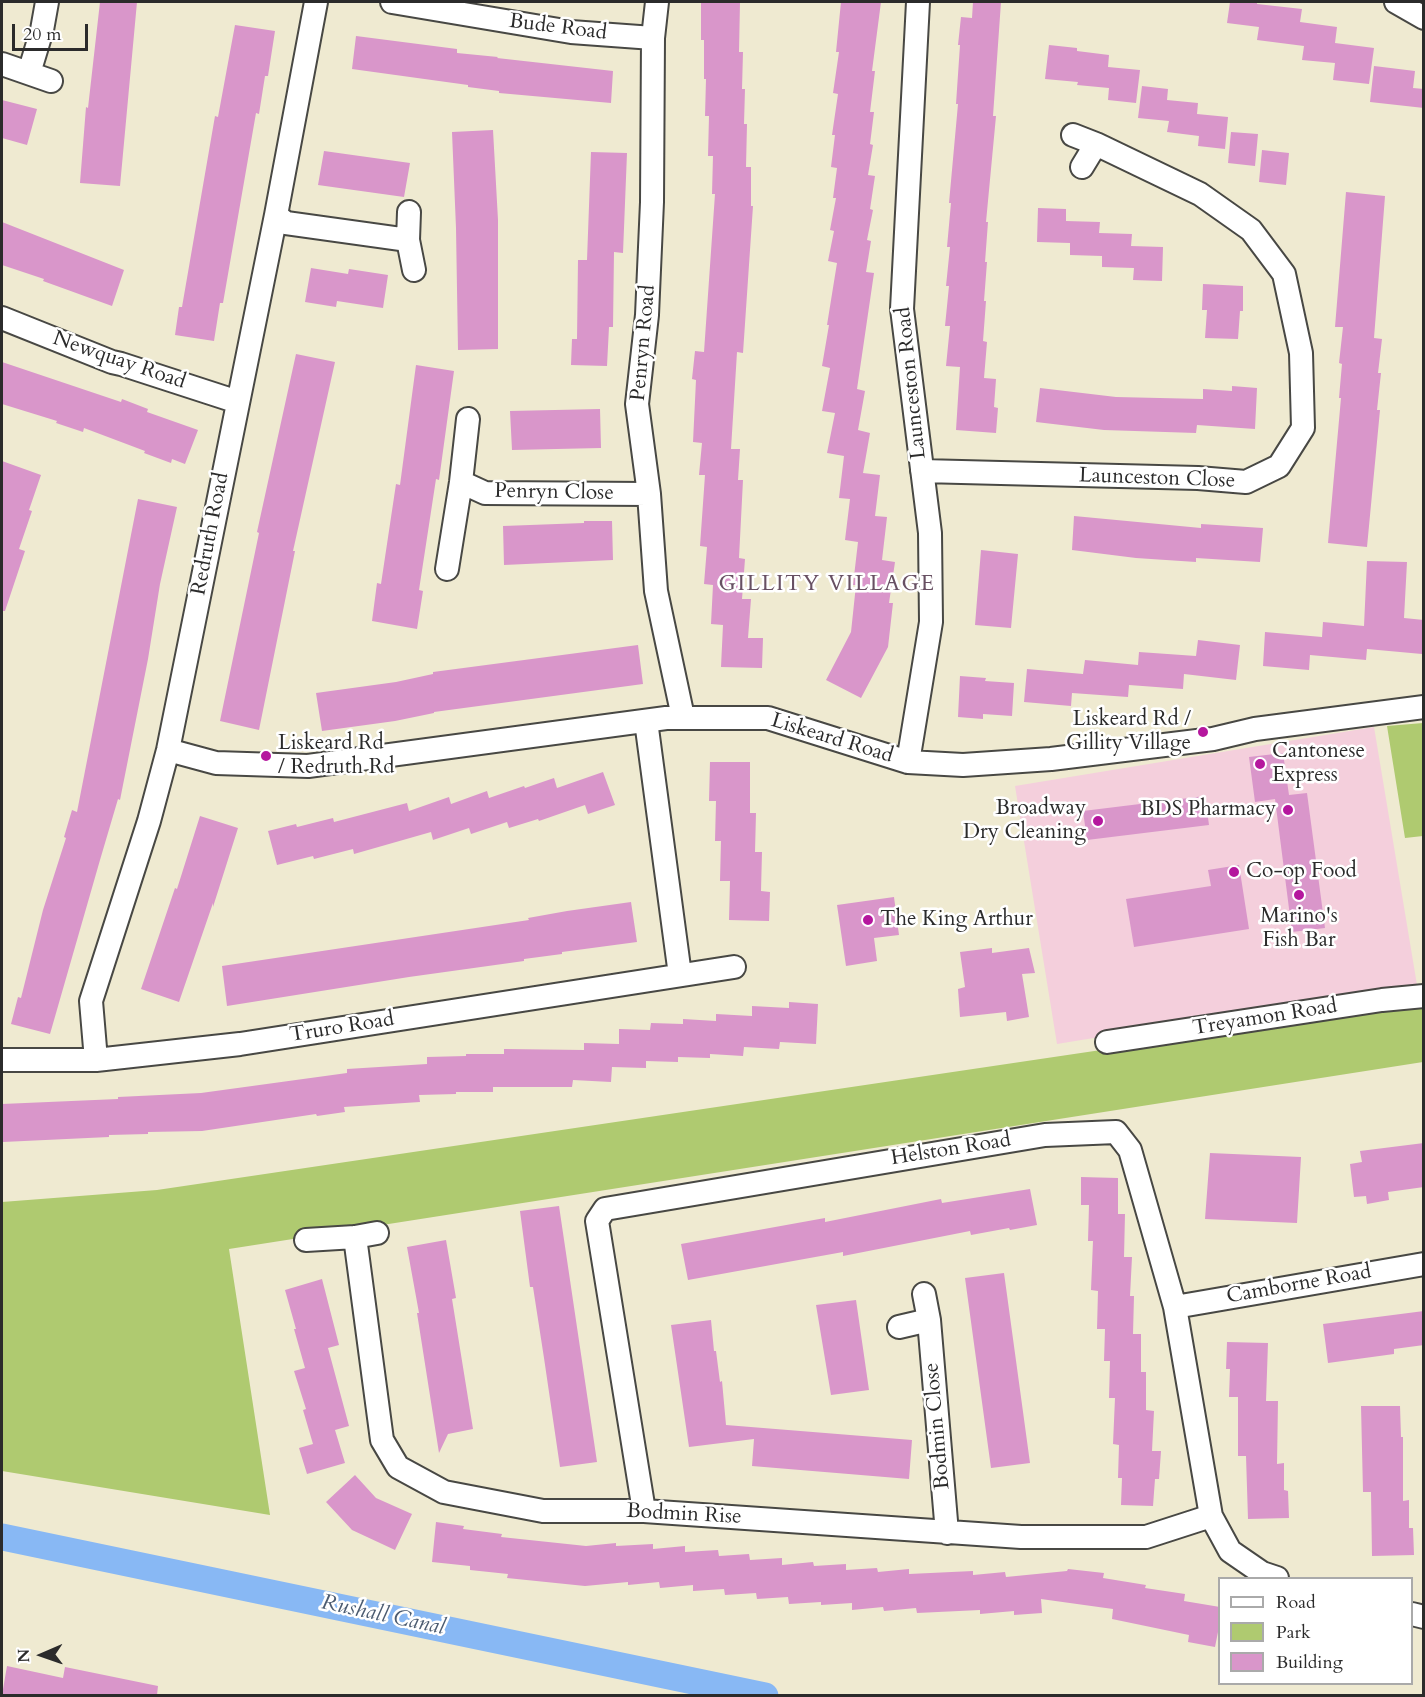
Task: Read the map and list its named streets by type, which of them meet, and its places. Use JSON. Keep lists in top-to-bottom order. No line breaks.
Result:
{"streets":{"street":["Bude Road","Penryn Road","Newquay Road","Launceston Road","Launceston Close","Penryn Close","Redruth Road","Liskeard Road","Treyamon Road","Truro Road","Helston Road","Camborne Road","Bodmin Close","Bodmin Rise"]},"crossings":[["Bude Road","Penryn Road"],["Penryn Road","Penryn Close"],["Penryn Road","Liskeard Road"],["Newquay Road","Redruth Road"],["Launceston Road","Launceston Close"],["Launceston Road","Liskeard Road"],["Redruth Road","Liskeard Road"],["Redruth Road","Truro Road"],["Helston Road","Camborne Road"],["Helston Road","Bodmin Rise"],["Bodmin Close","Bodmin Rise"]],"districts":["GILLITY VILLAGE"],"water":["Rushall Canal"],"places":["Liskeard Rd / Gillity Village","Liskeard Rd / Redruth Rd","Cantonese Express","BDS Pharmacy","Broadway Dry Cleaning","Co-op Food","Marino's Fish Bar","The King Arthur"],"legend":["Road","Park","Building"],"scale_bar":"20 m","north":"left"}
